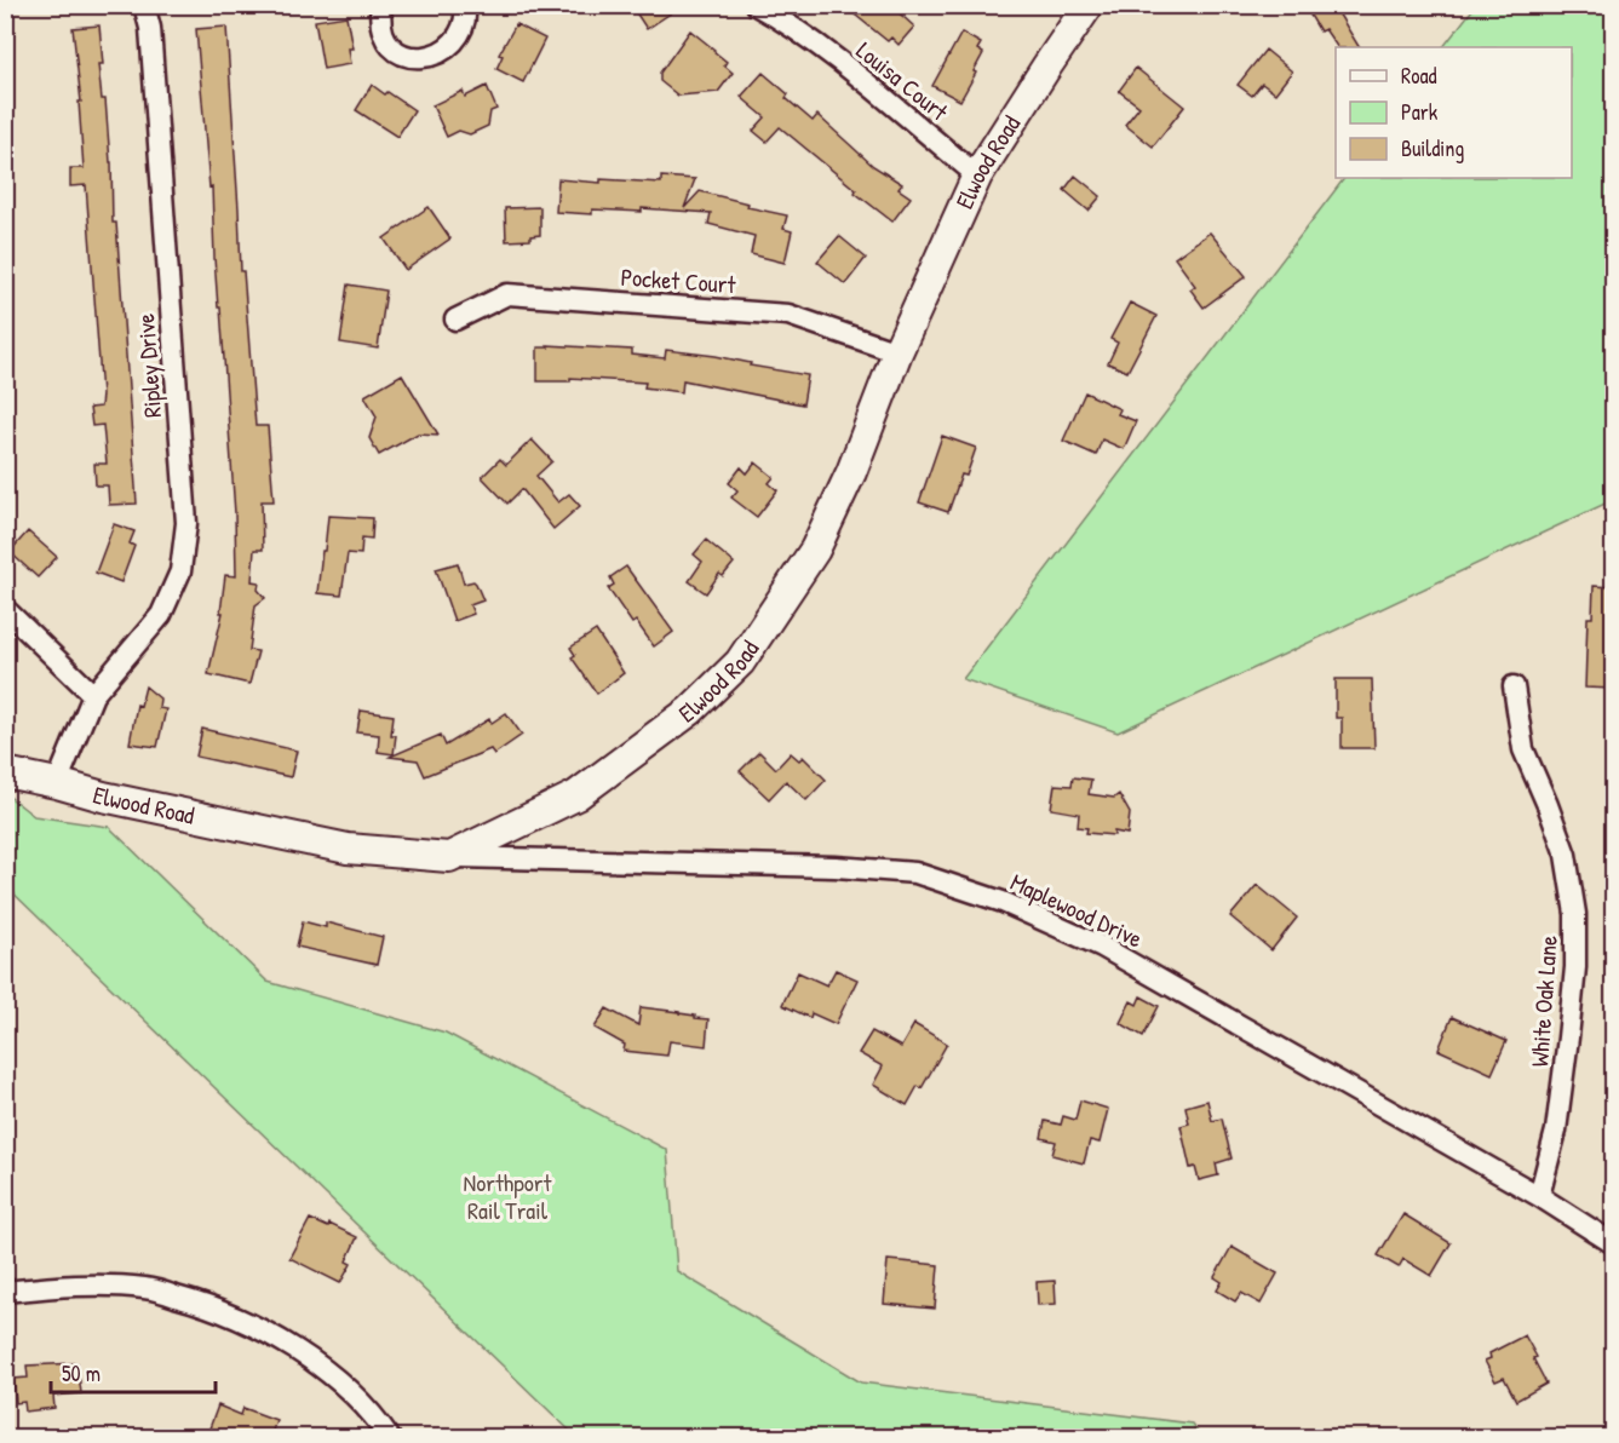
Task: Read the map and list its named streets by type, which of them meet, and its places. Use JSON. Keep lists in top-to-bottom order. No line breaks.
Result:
{"streets":{"main road":["Elwood Road"],"street":["Louisa Court","Pocket Court","Ripley Drive","Maplewood Drive","White Oak Lane"]},"crossings":[["Louisa Court","Elwood Road"],["Elwood Road","Pocket Court"],["Elwood Road","Ripley Drive"],["Elwood Road","Maplewood Drive"],["Maplewood Drive","White Oak Lane"]],"parks":["Northport Rail Trail"],"legend":["Road","Park","Building"],"scale_bar":"50 m"}
